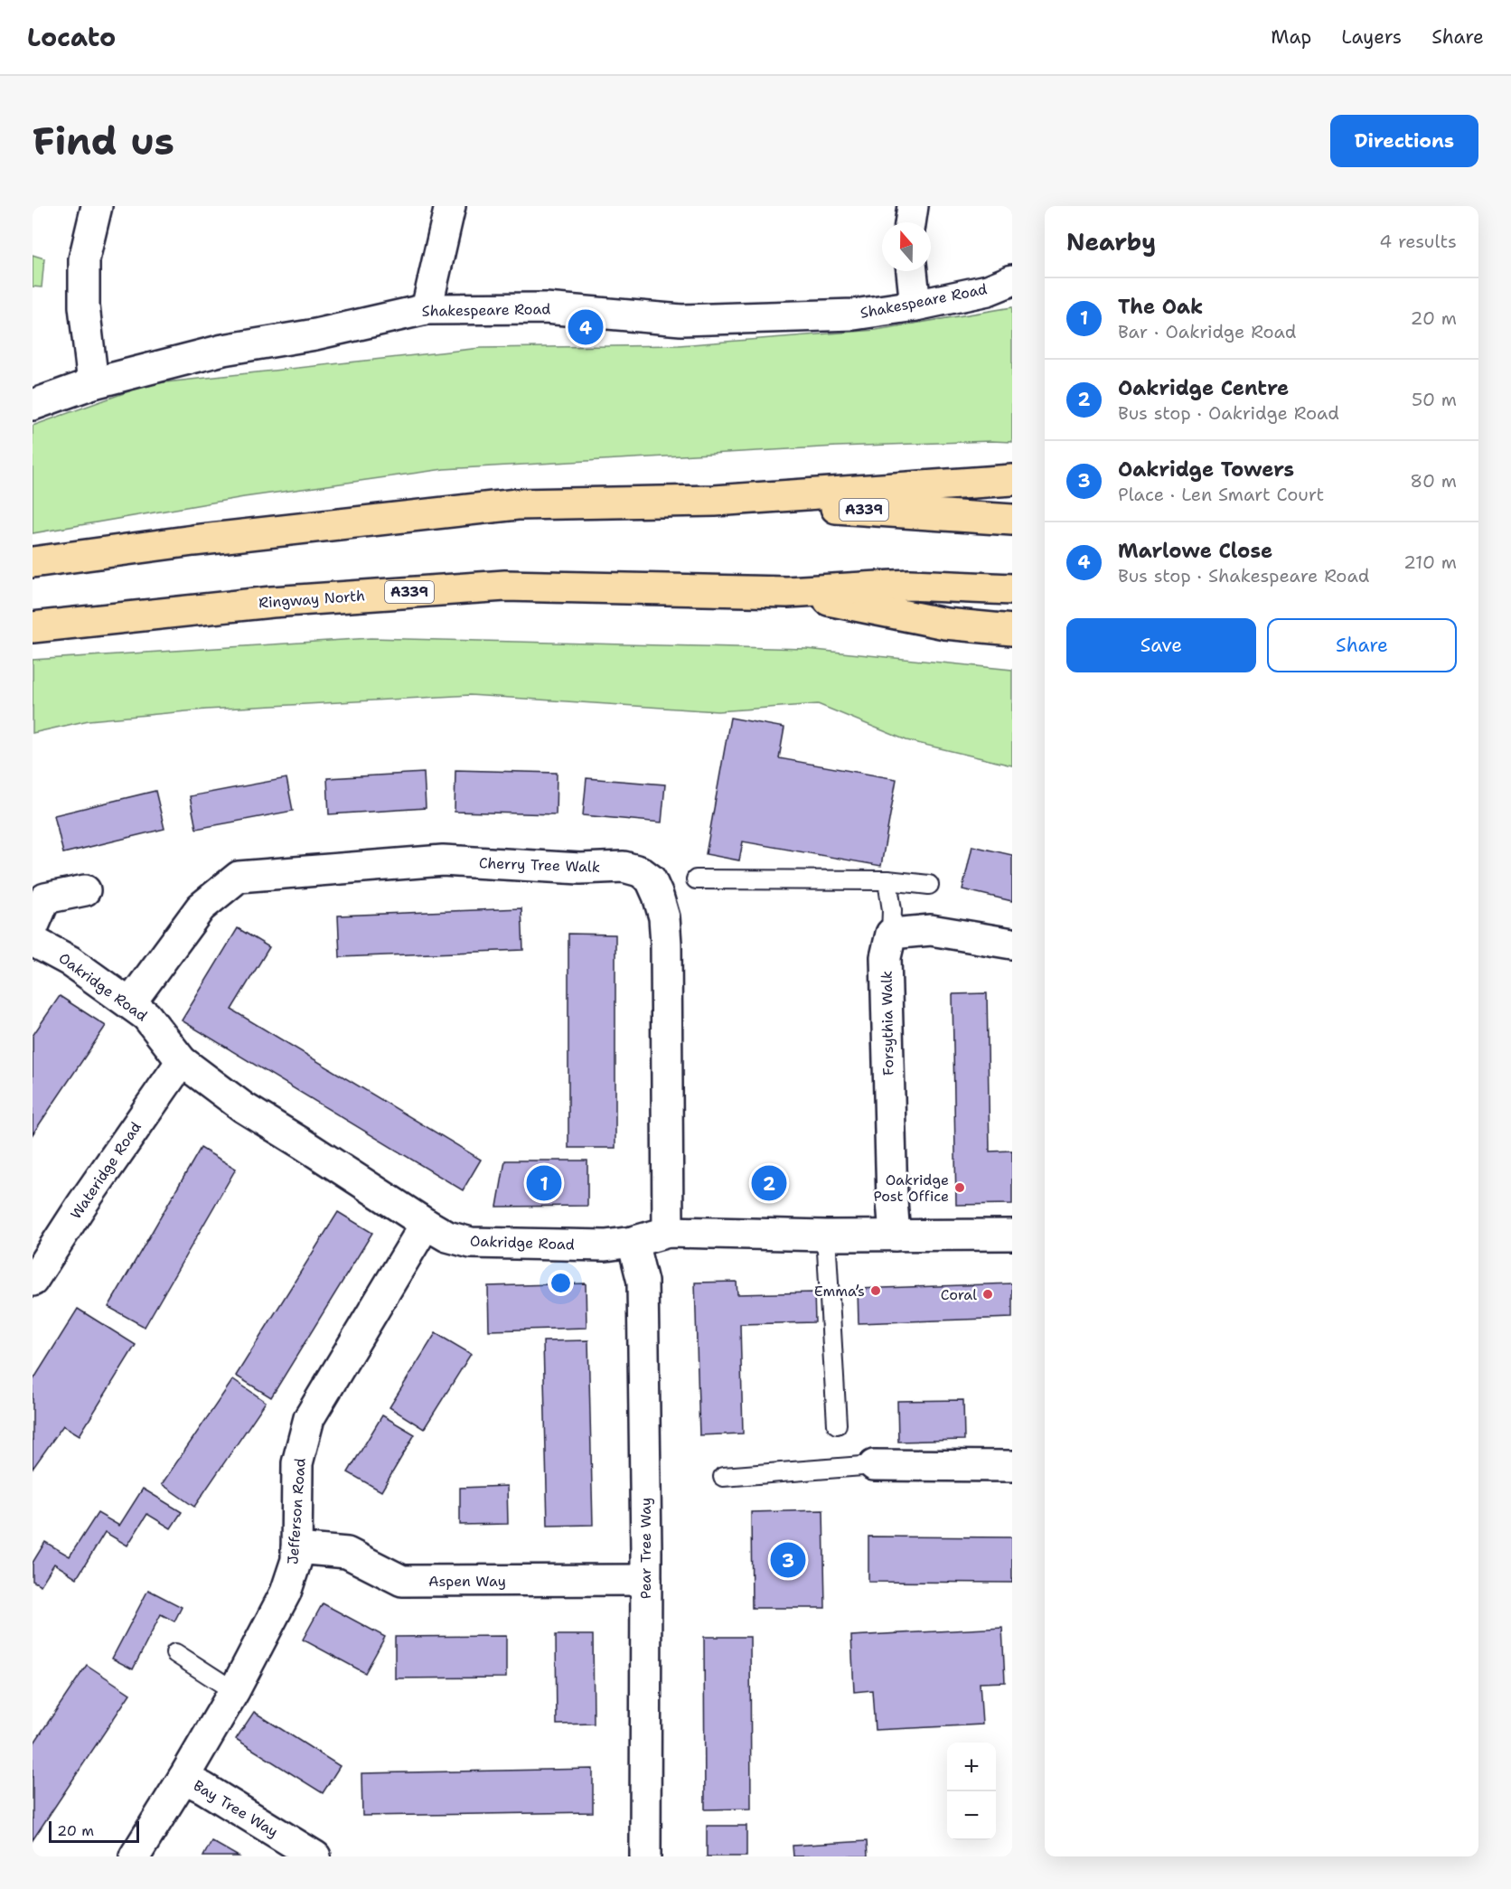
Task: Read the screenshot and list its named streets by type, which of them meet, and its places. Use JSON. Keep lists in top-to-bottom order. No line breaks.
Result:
{"streets":{"highway":["A339","Ringway North"],"street":["Shakespeare Road","Cherry Tree Walk","Oakridge Road","Forsythia Walk","Wateridge Road","Jefferson Road","Pear Tree Way","Aspen Way","Bay Tree Way"]},"crossings":[["A339","Ringway North"],["Cherry Tree Walk","Oakridge Road"],["Oakridge Road","Forsythia Walk"],["Oakridge Road","Wateridge Road"],["Oakridge Road","Jefferson Road"],["Oakridge Road","Pear Tree Way"],["Jefferson Road","Aspen Way"],["Jefferson Road","Bay Tree Way"],["Pear Tree Way","Aspen Way"]],"places":["Oakridge Post Office","Emma’s","Coral"],"scale_bar":"20 m","north":"top","page":{"header":"Locato","nav":["Map","Layers","Share"],"buttons":["Directions",["Save","Share"]],"title":"Find us","heading":["Nearby","4 results"],"list":[{"mark":"1","name":"The Oak","note":"Bar · Oakridge Road","value":"20 m"},{"mark":"2","name":"Oakridge Centre","note":"Bus stop · Oakridge Road","value":"50 m"},{"mark":"3","name":"Oakridge Towers","note":"Place · Len Smart Court","value":"80 m"},{"mark":"4","name":"Marlowe Close","note":"Bus stop · Shakespeare Road","value":"210 m"}],"pins":["4","1","2","3"],"map_buttons":["+","−"],"scale":"20 m"}}
